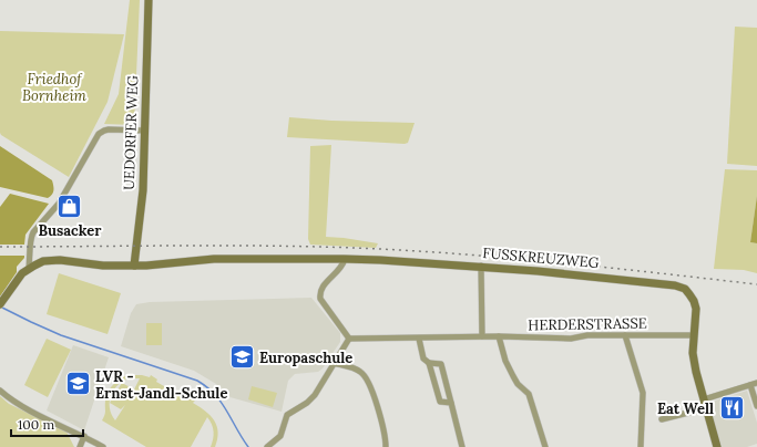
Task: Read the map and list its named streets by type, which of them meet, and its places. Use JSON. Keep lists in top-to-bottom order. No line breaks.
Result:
{"streets":{"street":["UEDORFER WEG","FUSSKREUZWEG","HERDERSTRASSE"]},"crossings":[["UEDORFER WEG","FUSSKREUZWEG"],["FUSSKREUZWEG","HERDERSTRASSE"]],"parks":["Friedhof Bornheim"],"places":{"shop":["Busacker"],"school or university":["Europaschule","LVR - Ernst-Jandl-Schule"],"restaurant":["Eat Well"]},"scale_bar":"100 m"}
